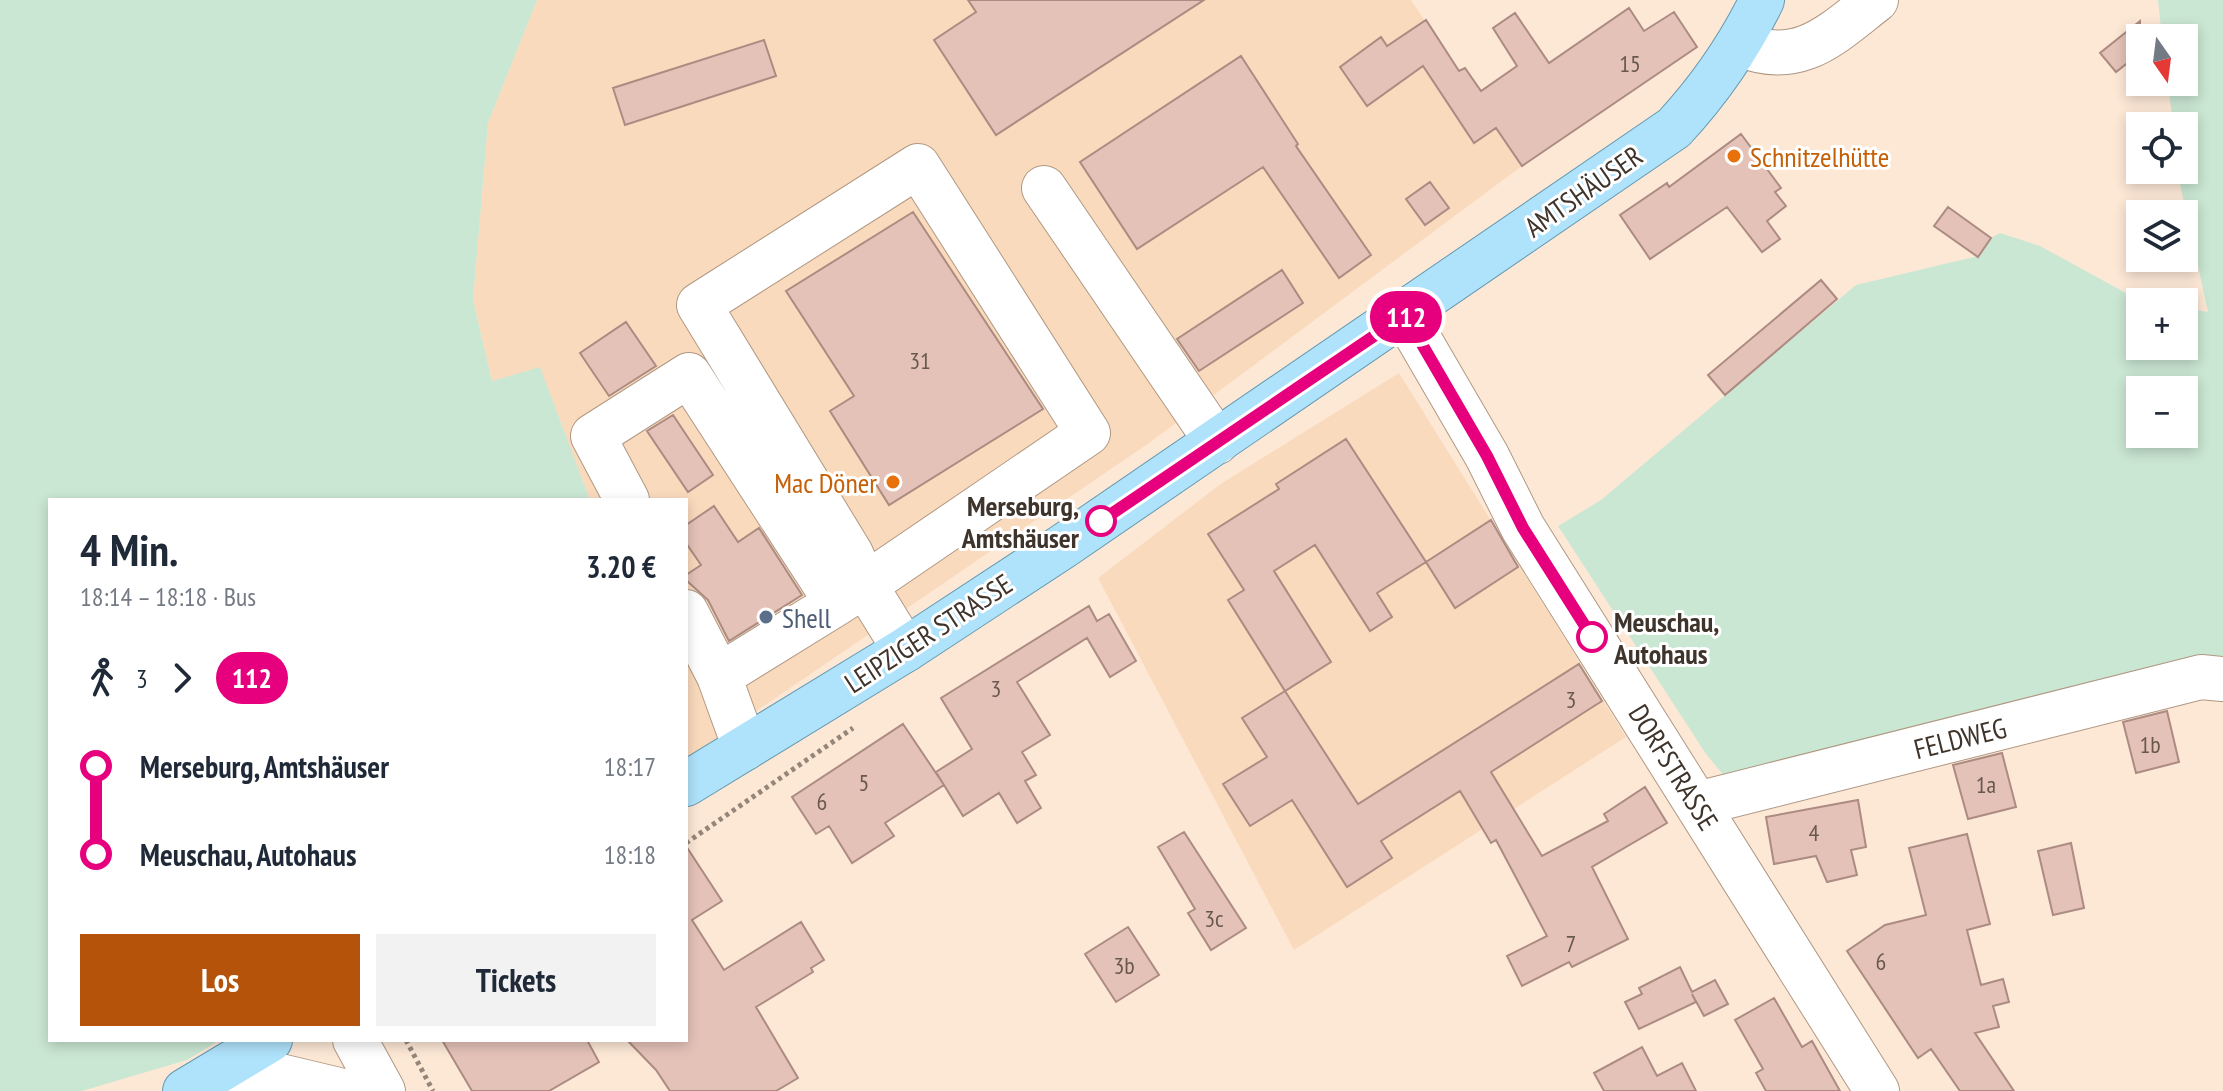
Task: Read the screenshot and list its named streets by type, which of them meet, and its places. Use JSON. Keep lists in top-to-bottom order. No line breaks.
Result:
{"streets":{"main road":["AMTSHÄUSER","LEIPZIGER STRASSE"],"street":["FELDWEG","DORFSTRASSE"]},"crossings":[["AMTSHÄUSER","LEIPZIGER STRASSE"],["AMTSHÄUSER","DORFSTRASSE"],["LEIPZIGER STRASSE","DORFSTRASSE"],["FELDWEG","DORFSTRASSE"]],"places":["Schnitzelhütte","Mac Döner","Merseburg, Amtshäuser","Shell","Meuschau, Autohaus"],"lines":["bus line 112"],"house_numbers":["15","31","3","3","1b","5","1a","6","4","3c","7","6","3b"],"north":"bottom","page":{"on_map":"112","map_buttons":["+","−"],"heading":["4 Min.","18:14 – 18:18 · Bus","3.20 €"],"legs":["3","112"],"list":[{"name":"Merseburg, Amtshäuser","value":"18:17"},{"name":"Meuschau, Autohaus","value":"18:18"}],"buttons":["Los","Tickets"]}}
